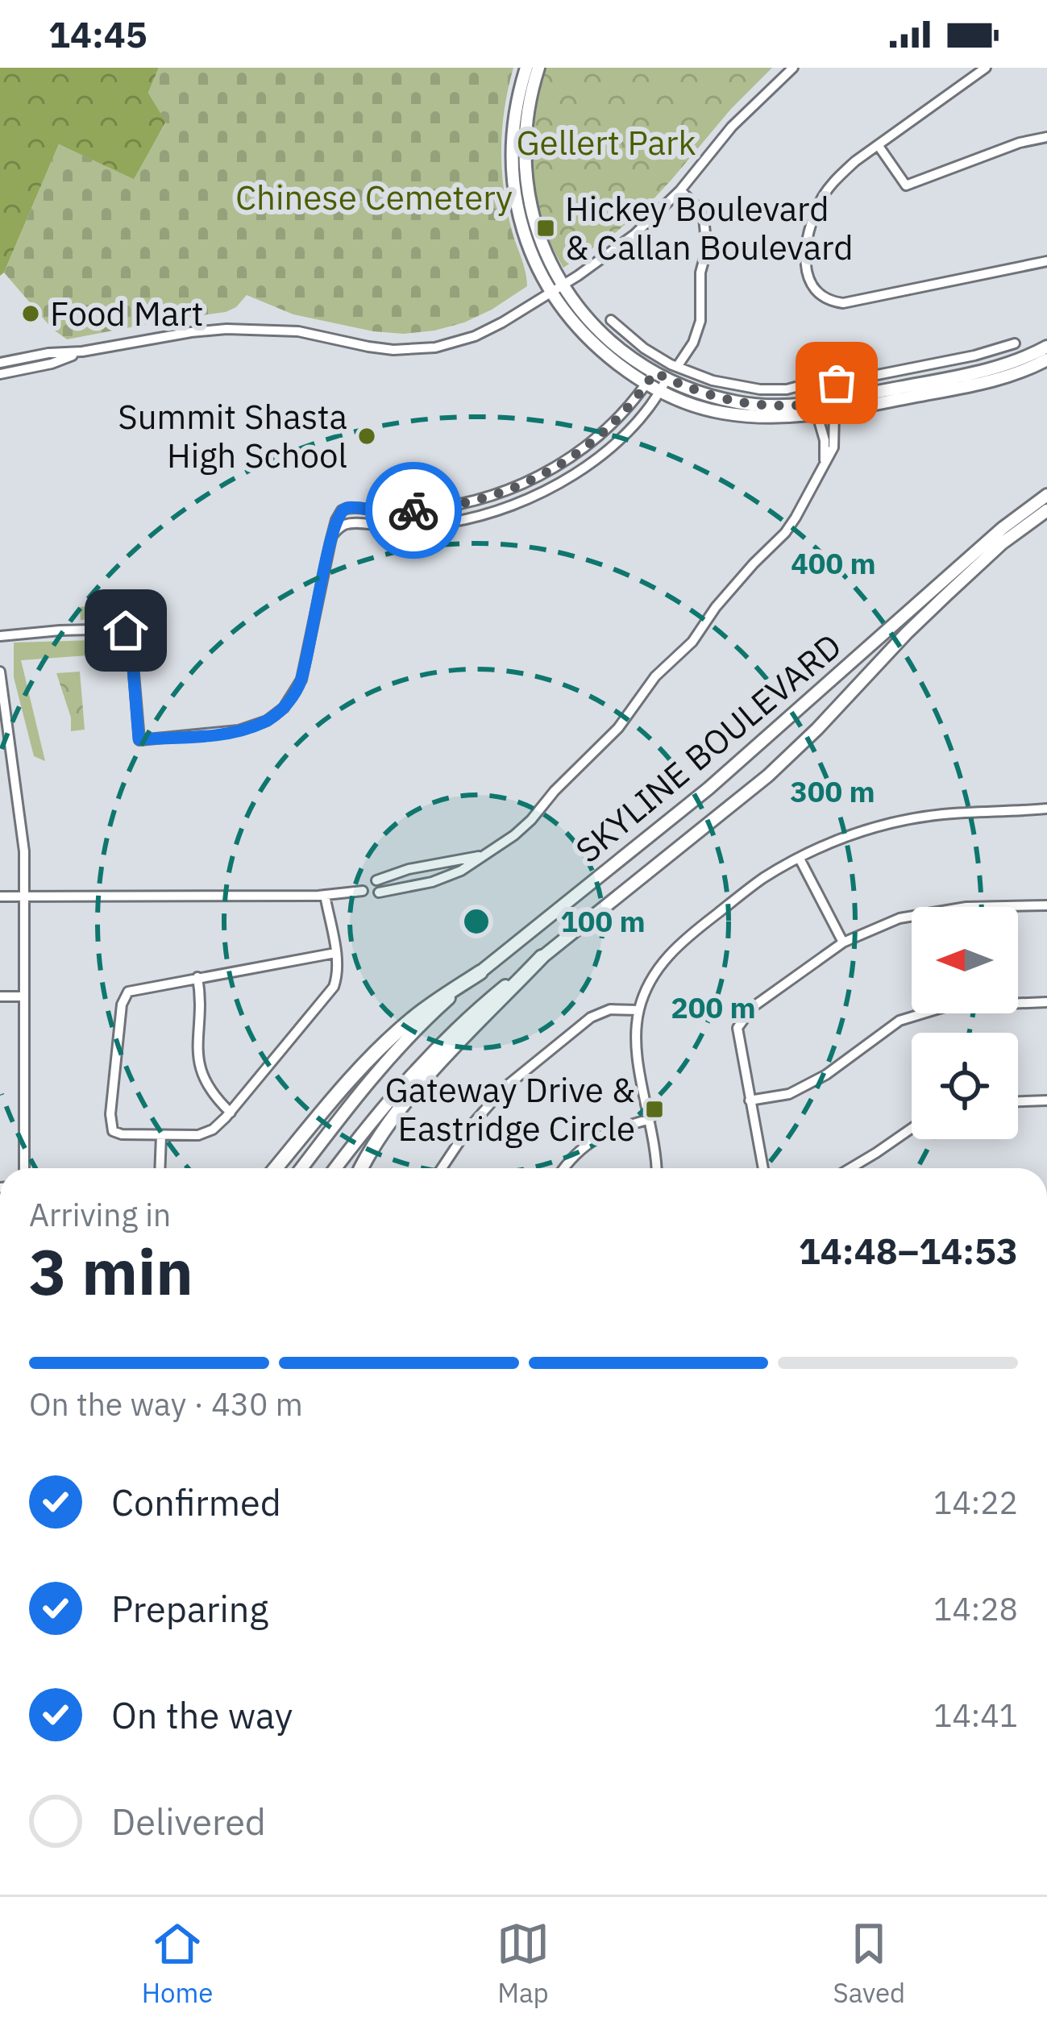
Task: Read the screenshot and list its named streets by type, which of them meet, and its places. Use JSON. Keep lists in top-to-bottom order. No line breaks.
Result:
{"streets":{"main road":["SKYLINE BOULEVARD"]},"parks":["Gellert Park","Chinese Cemetery"],"places":{"transit":["Hickey Boulevard & Callan Boulevard","Gateway Drive & Eastridge Circle"],"other":["Food Mart","Summit Shasta High School"]},"north":"left","page":{"status":"14:45","heading":["3 min","Arriving in","14:48–14:53"],"bar":"On the way · 430 m","list":[["Confirmed","14:22"],["Preparing","14:28"],["On the way","14:41"],"Delivered"],"tabs":["Home","Map","Saved"]},"rings":["400 m","300 m","100 m","200 m"]}
